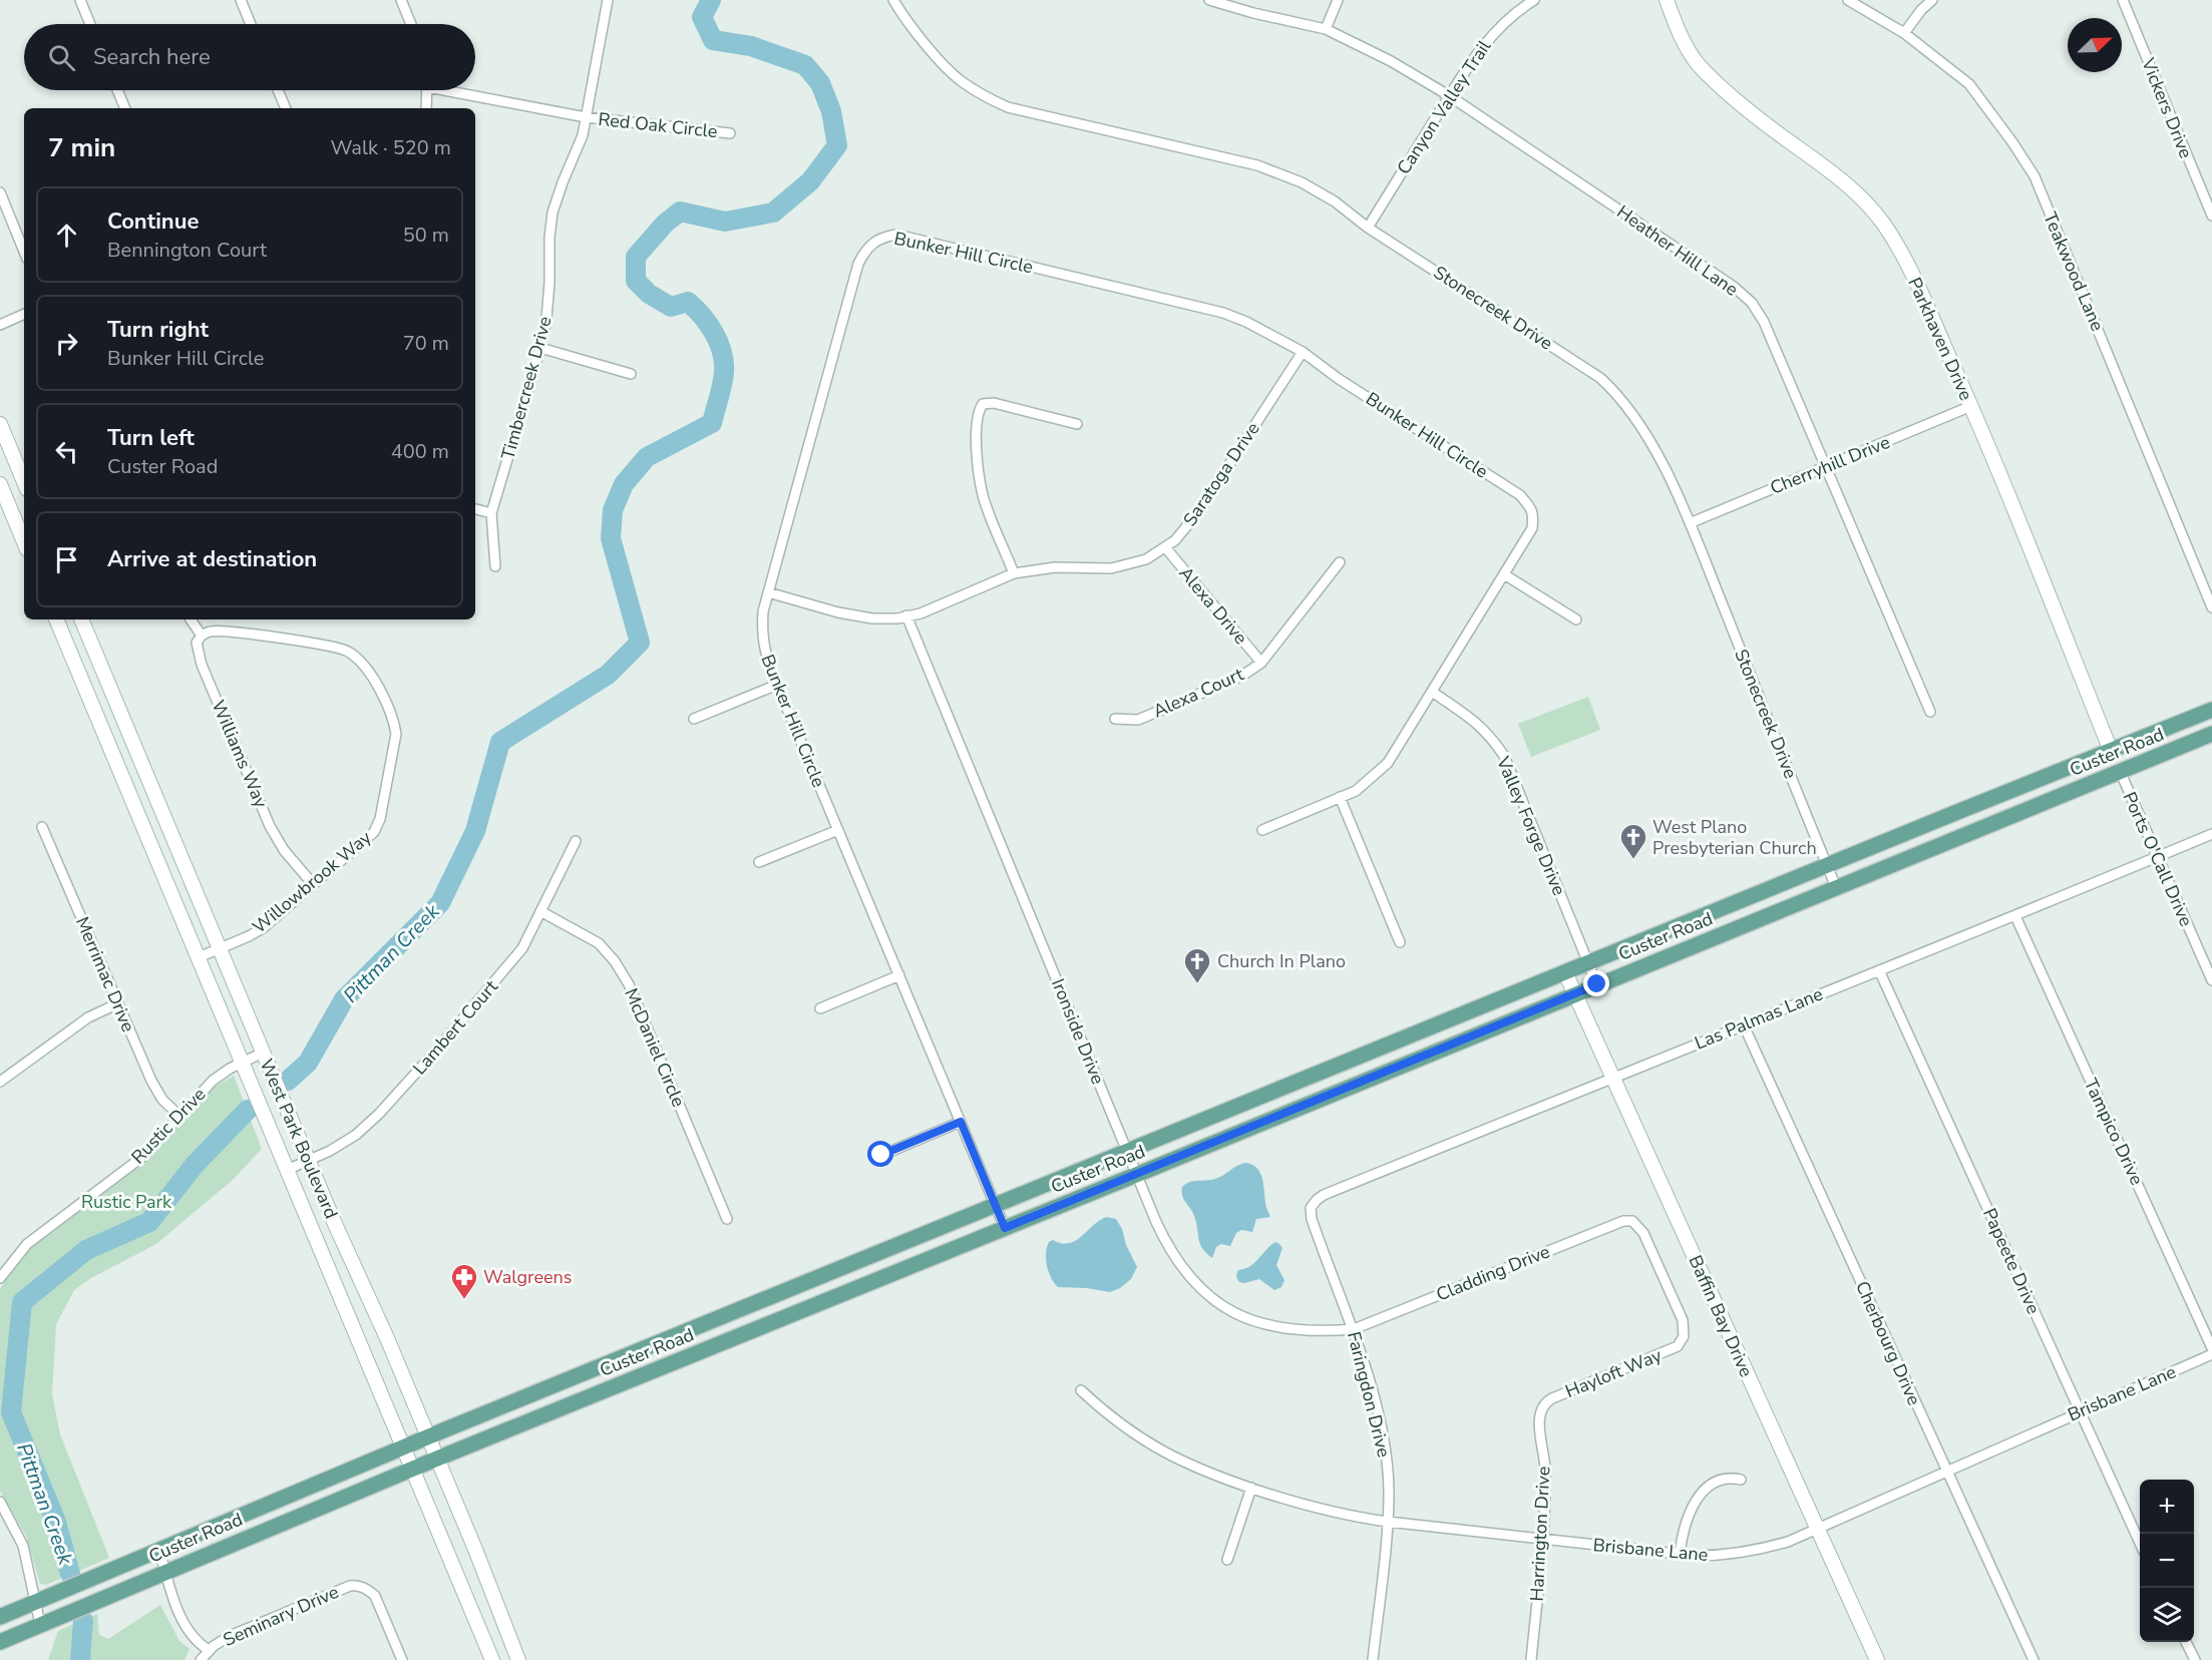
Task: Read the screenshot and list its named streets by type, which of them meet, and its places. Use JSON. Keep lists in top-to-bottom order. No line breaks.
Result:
{"streets":{"main road":["Parkhaven Drive","Custer Road","West Park Boulevard","Baffin Bay Drive"],"street":["Canyon Valley Trail","Vickers Drive","Red Oak Circle","Heather Hill Lane","Bunker Hill Circle","Teakwood Lane","Stonecreek Drive","Timbercreek Drive","Cherryhill Drive","Saratoga Drive","Alexa Drive","Alexa Court","Williams Way","Valley Forge Drive","Ports O'Call Drive","Willowbrook Way","Merrimac Drive","Las Palmas Lane","Lambert Court","Ironside Drive","McDaniel Circle","Rustic Drive","Tampico Drive","Papeete Drive","Cladding Drive","Cherbourg Drive","Hayloft Way","Brisbane Lane","Faringdon Drive","Harrington Drive","Seminary Drive"]},"crossings":[["Canyon Valley Trail","Heather Hill Lane"],["Canyon Valley Trail","Stonecreek Drive"],["Red Oak Circle","Timbercreek Drive"],["Heather Hill Lane","Cherryhill Drive"],["Bunker Hill Circle","Saratoga Drive"],["Bunker Hill Circle","Custer Road"],["Bunker Hill Circle","Valley Forge Drive"],["Stonecreek Drive","Cherryhill Drive"],["Stonecreek Drive","Custer Road"],["Parkhaven Drive","Cherryhill Drive"],["Parkhaven Drive","Custer Road"],["Saratoga Drive","Alexa Drive"],["Saratoga Drive","Ironside Drive"],["Alexa Drive","Alexa Court"],["Custer Road","Valley Forge Drive"],["Custer Road","Ports O'Call Drive"],["Custer Road","Ironside Drive"],["Custer Road","West Park Boulevard"],["Custer Road","Baffin Bay Drive"],["Williams Way","Willowbrook Way"],["Ports O'Call Drive","Las Palmas Lane"],["Willowbrook Way","West Park Boulevard"],["Merrimac Drive","Rustic Drive"],["Las Palmas Lane","Tampico Drive"],["Las Palmas Lane","Papeete Drive"],["Las Palmas Lane","Baffin Bay Drive"],["Las Palmas Lane","Cherbourg Drive"],["Las Palmas Lane","Faringdon Drive"],["Lambert Court","McDaniel Circle"],["Lambert Court","West Park Boulevard"],["Ironside Drive","Cladding Drive"],["Ironside Drive","Faringdon Drive"],["Rustic Drive","West Park Boulevard"],["Papeete Drive","Brisbane Lane"],["Cladding Drive","Hayloft Way"],["Cladding Drive","Faringdon Drive"],["Baffin Bay Drive","Brisbane Lane"],["Cherbourg Drive","Brisbane Lane"],["Hayloft Way","Harrington Drive"],["Brisbane Lane","Faringdon Drive"],["Brisbane Lane","Harrington Drive"]],"water":["Pittman Creek"],"parks":["Rustic Park"],"places":{"church":["West Plano Presbyterian Church","Church In Plano"],"pharmacy":["Walgreens"]},"north":"top right","page":{"search":"Search here","heading":["7 min","Walk · 520 m"],"list":[["Continue","Bennington Court","50 m"],["Turn right","Bunker Hill Circle","70 m"],["Turn left","Custer Road","400 m"],"Arrive at destination"],"map_buttons":["+","−"]}}
